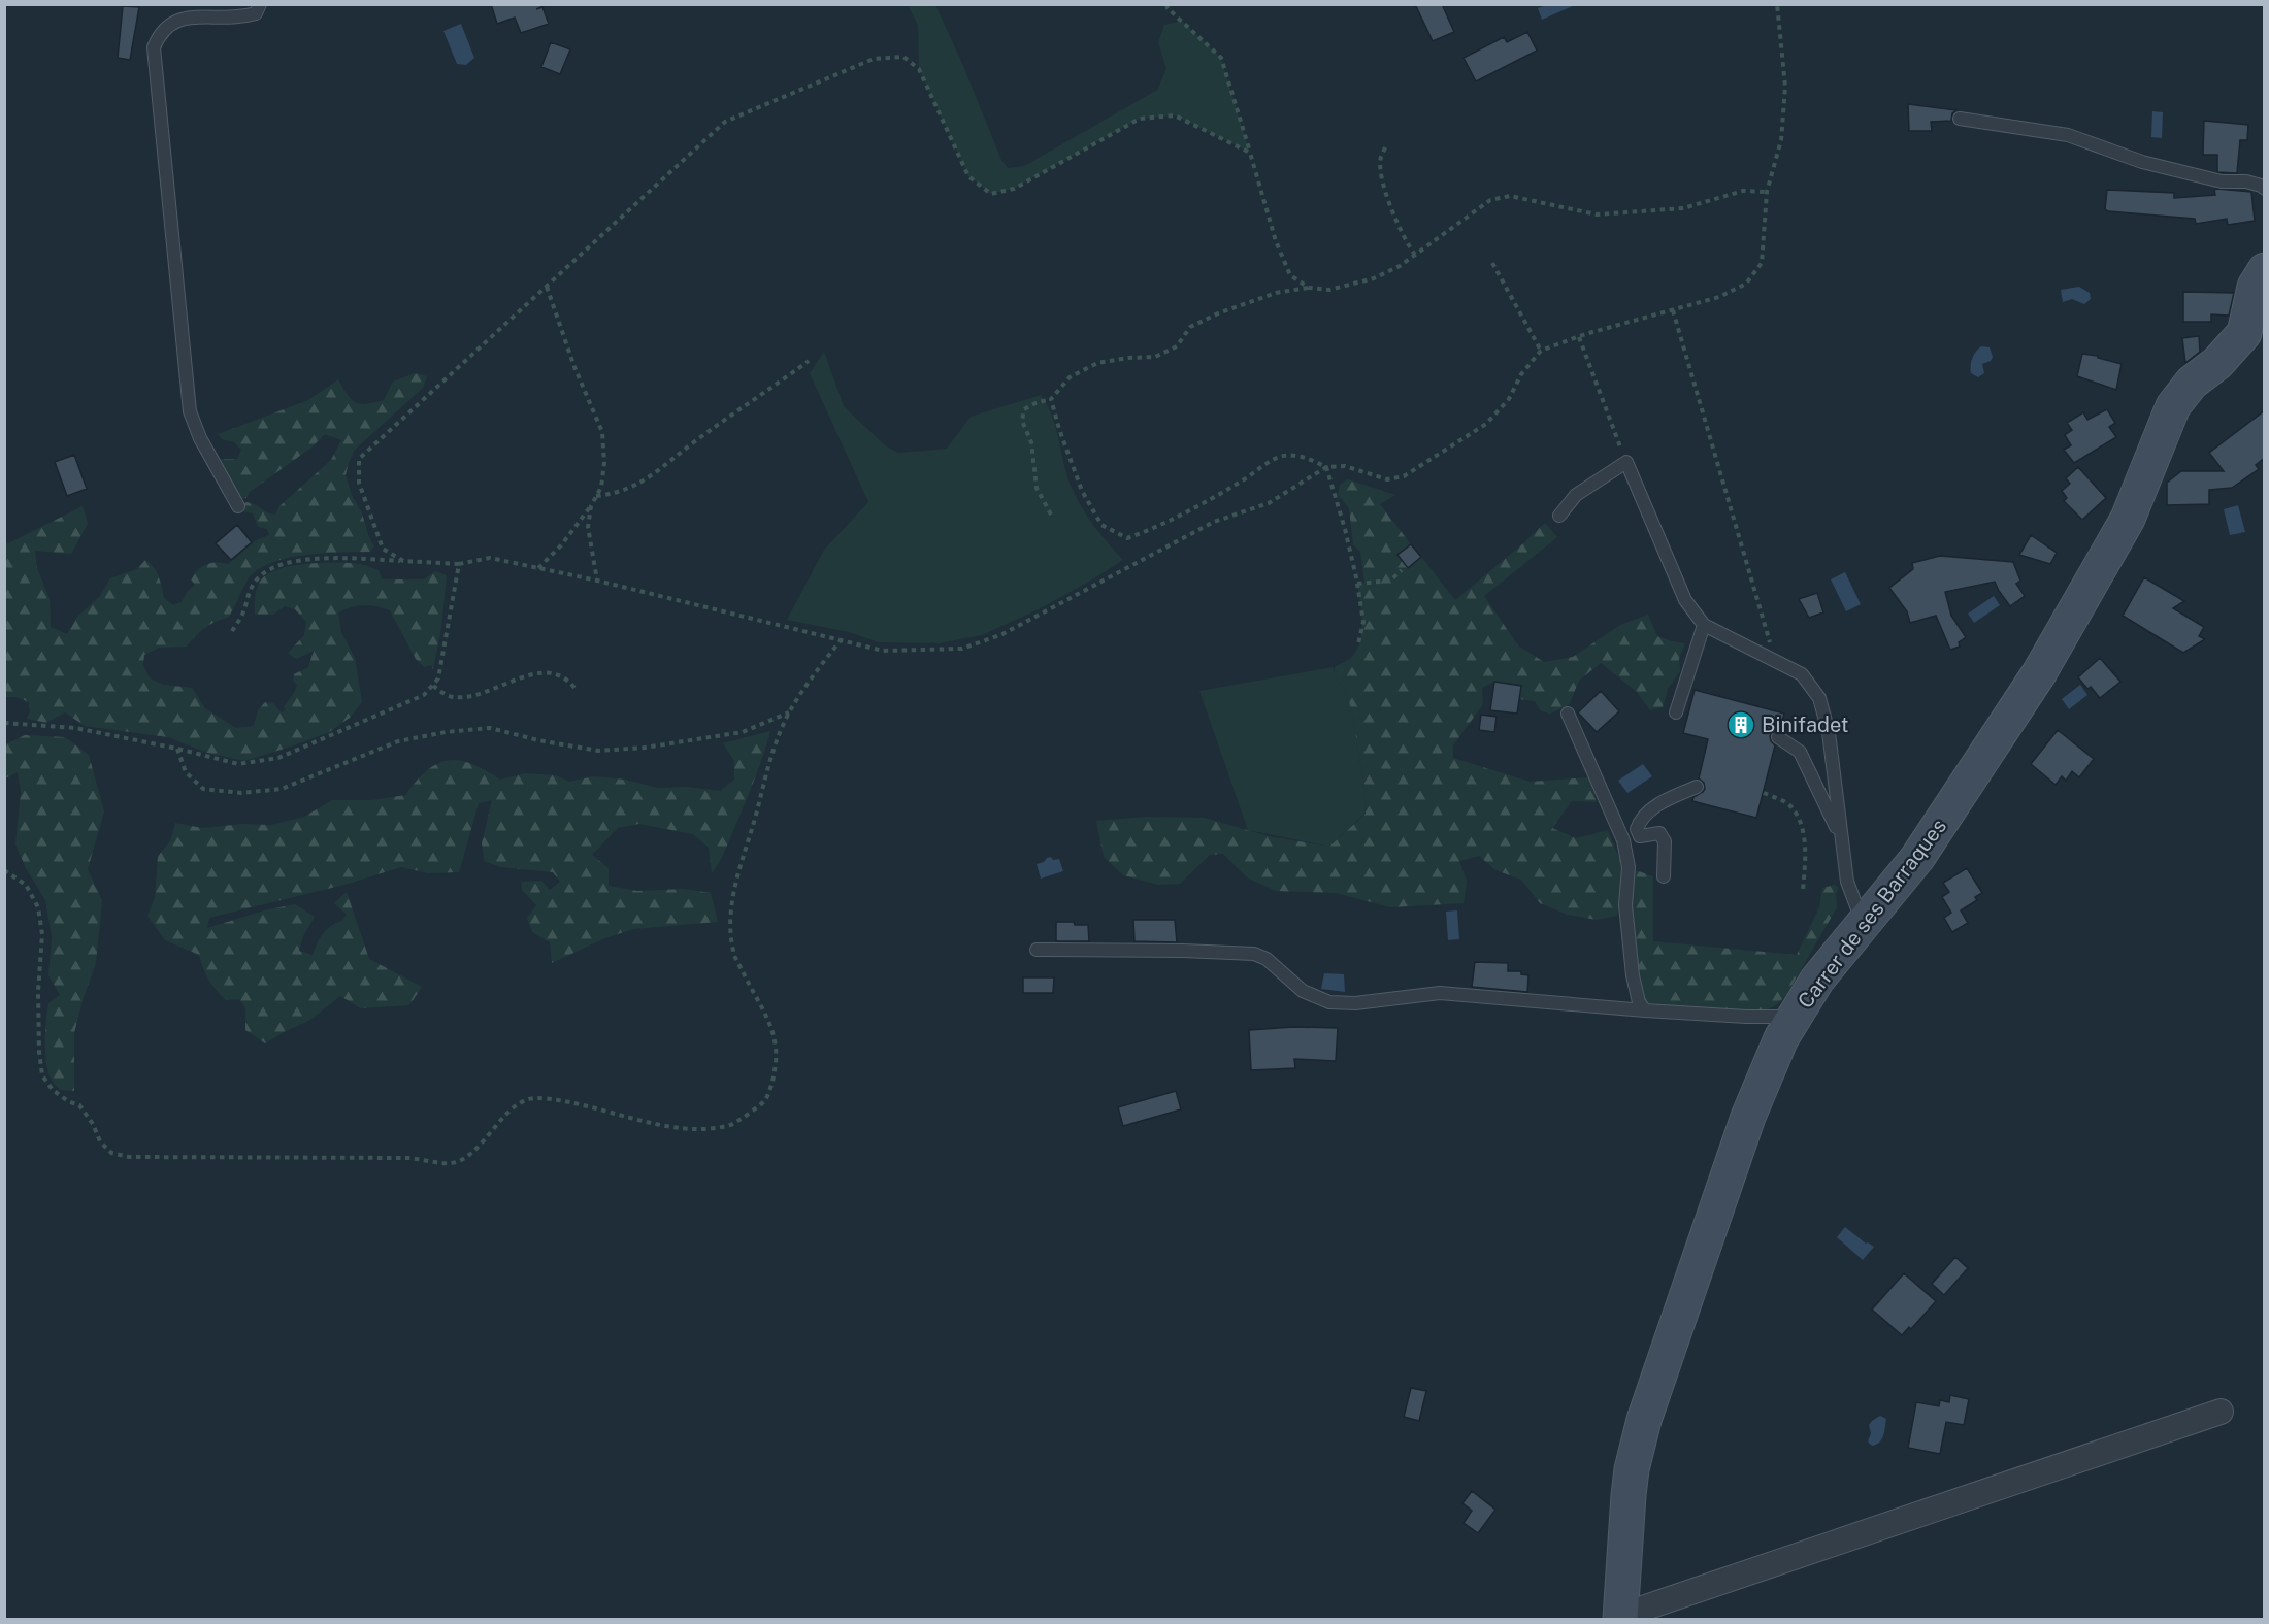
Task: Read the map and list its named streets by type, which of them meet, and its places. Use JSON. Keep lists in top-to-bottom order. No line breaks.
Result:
{"streets":{"main road":["Carrer de ses Barraques"]},"places":{"building":["Binifadet"]}}
